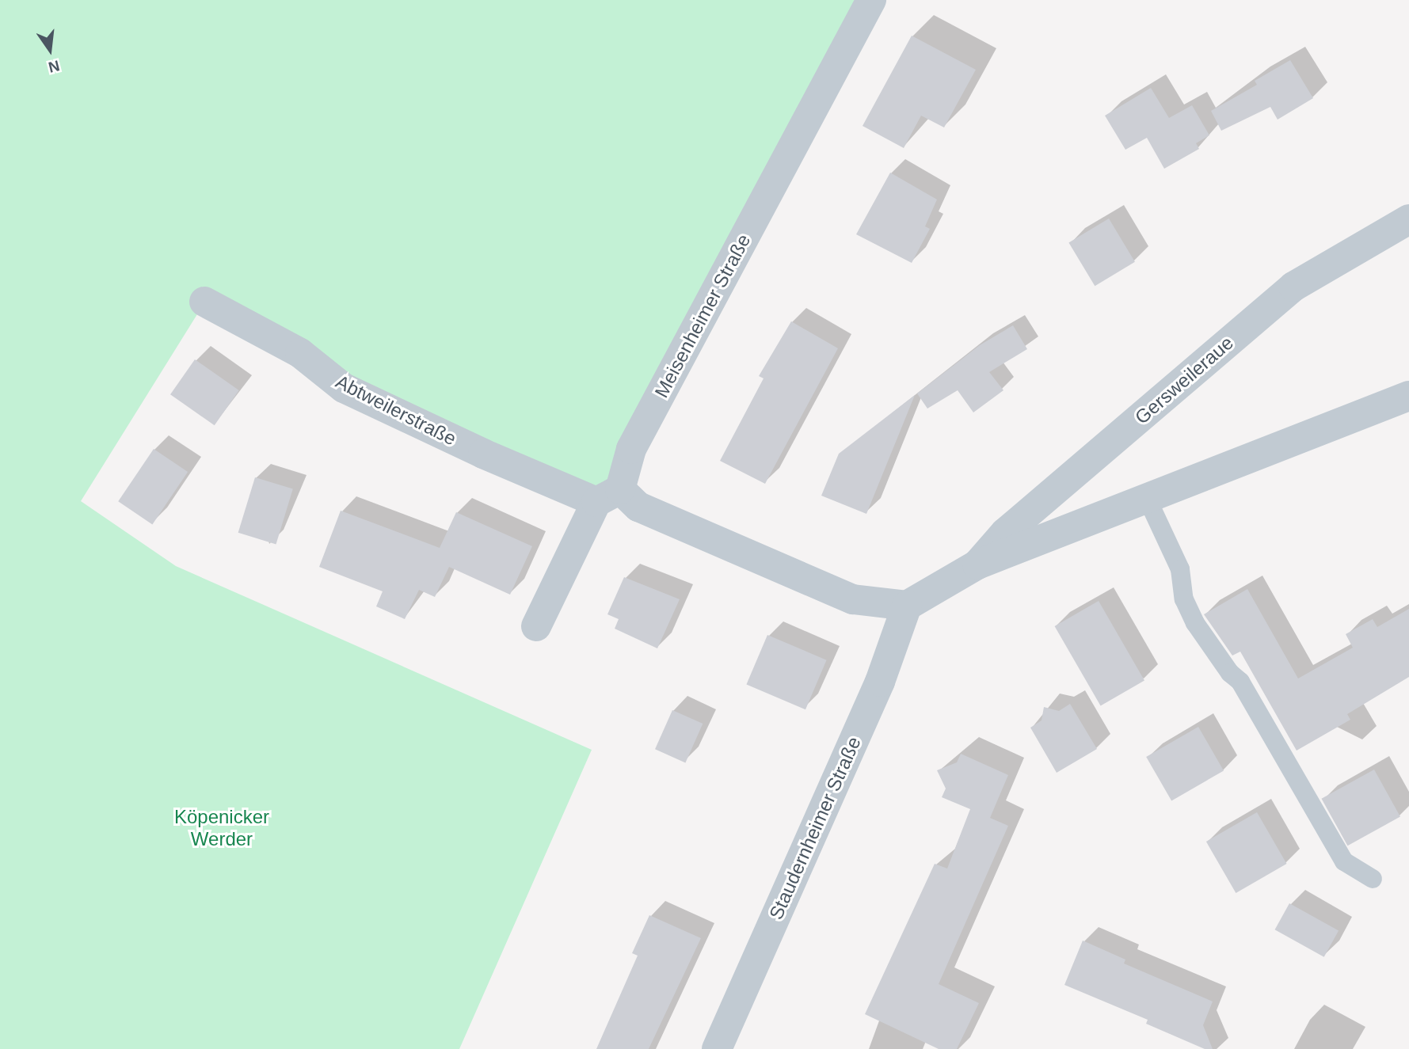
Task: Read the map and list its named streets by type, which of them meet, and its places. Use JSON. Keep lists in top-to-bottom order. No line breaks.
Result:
{"streets":{"street":["Meisenheimer Straße","Gersweileraue","Abtweilerstraße","Staudernheimer Straße"]},"crossings":[["Meisenheimer Straße","Abtweilerstraße"],["Gersweileraue","Abtweilerstraße"],["Gersweileraue","Staudernheimer Straße"],["Abtweilerstraße","Staudernheimer Straße"]],"parks":["Köpenicker Werder"],"north":"bottom"}
